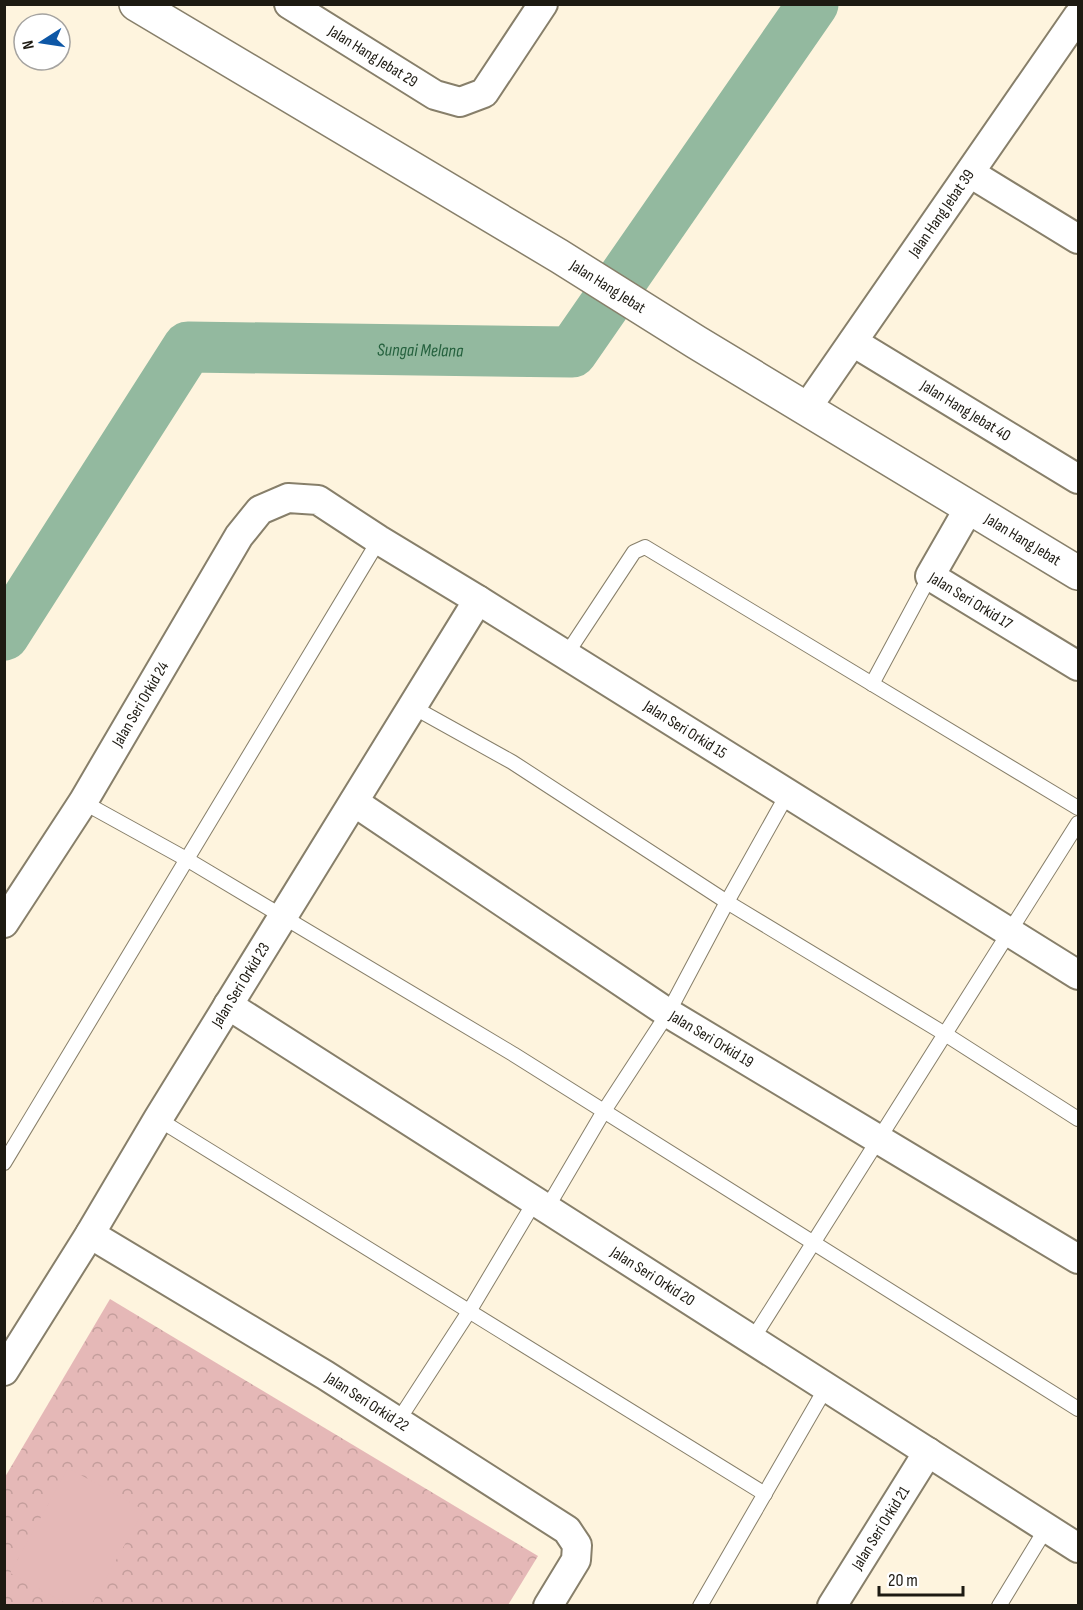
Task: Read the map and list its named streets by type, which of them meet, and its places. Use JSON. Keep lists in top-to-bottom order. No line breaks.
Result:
{"streets":{"street":["Jalan Hang Jebat 29","Jalan Hang Jebat 39","Jalan Hang Jebat","Jalan Hang Jebat 40","Jalan Seri Orkid 17","Jalan Seri Orkid 24","Jalan Seri Orkid 15","Jalan Seri Orkid 23","Jalan Seri Orkid 19","Jalan Seri Orkid 20","Jalan Seri Orkid 22","Jalan Seri Orkid 21"]},"crossings":[["Jalan Hang Jebat 39","Jalan Hang Jebat"],["Jalan Hang Jebat 39","Jalan Hang Jebat 40"],["Jalan Hang Jebat","Jalan Seri Orkid 17"],["Jalan Seri Orkid 24","Jalan Seri Orkid 15"],["Jalan Seri Orkid 15","Jalan Seri Orkid 23"],["Jalan Seri Orkid 23","Jalan Seri Orkid 19"],["Jalan Seri Orkid 23","Jalan Seri Orkid 20"],["Jalan Seri Orkid 23","Jalan Seri Orkid 22"],["Jalan Seri Orkid 20","Jalan Seri Orkid 21"]],"water":["Sungai Melana"],"scale_bar":"20 m","north":"left"}
